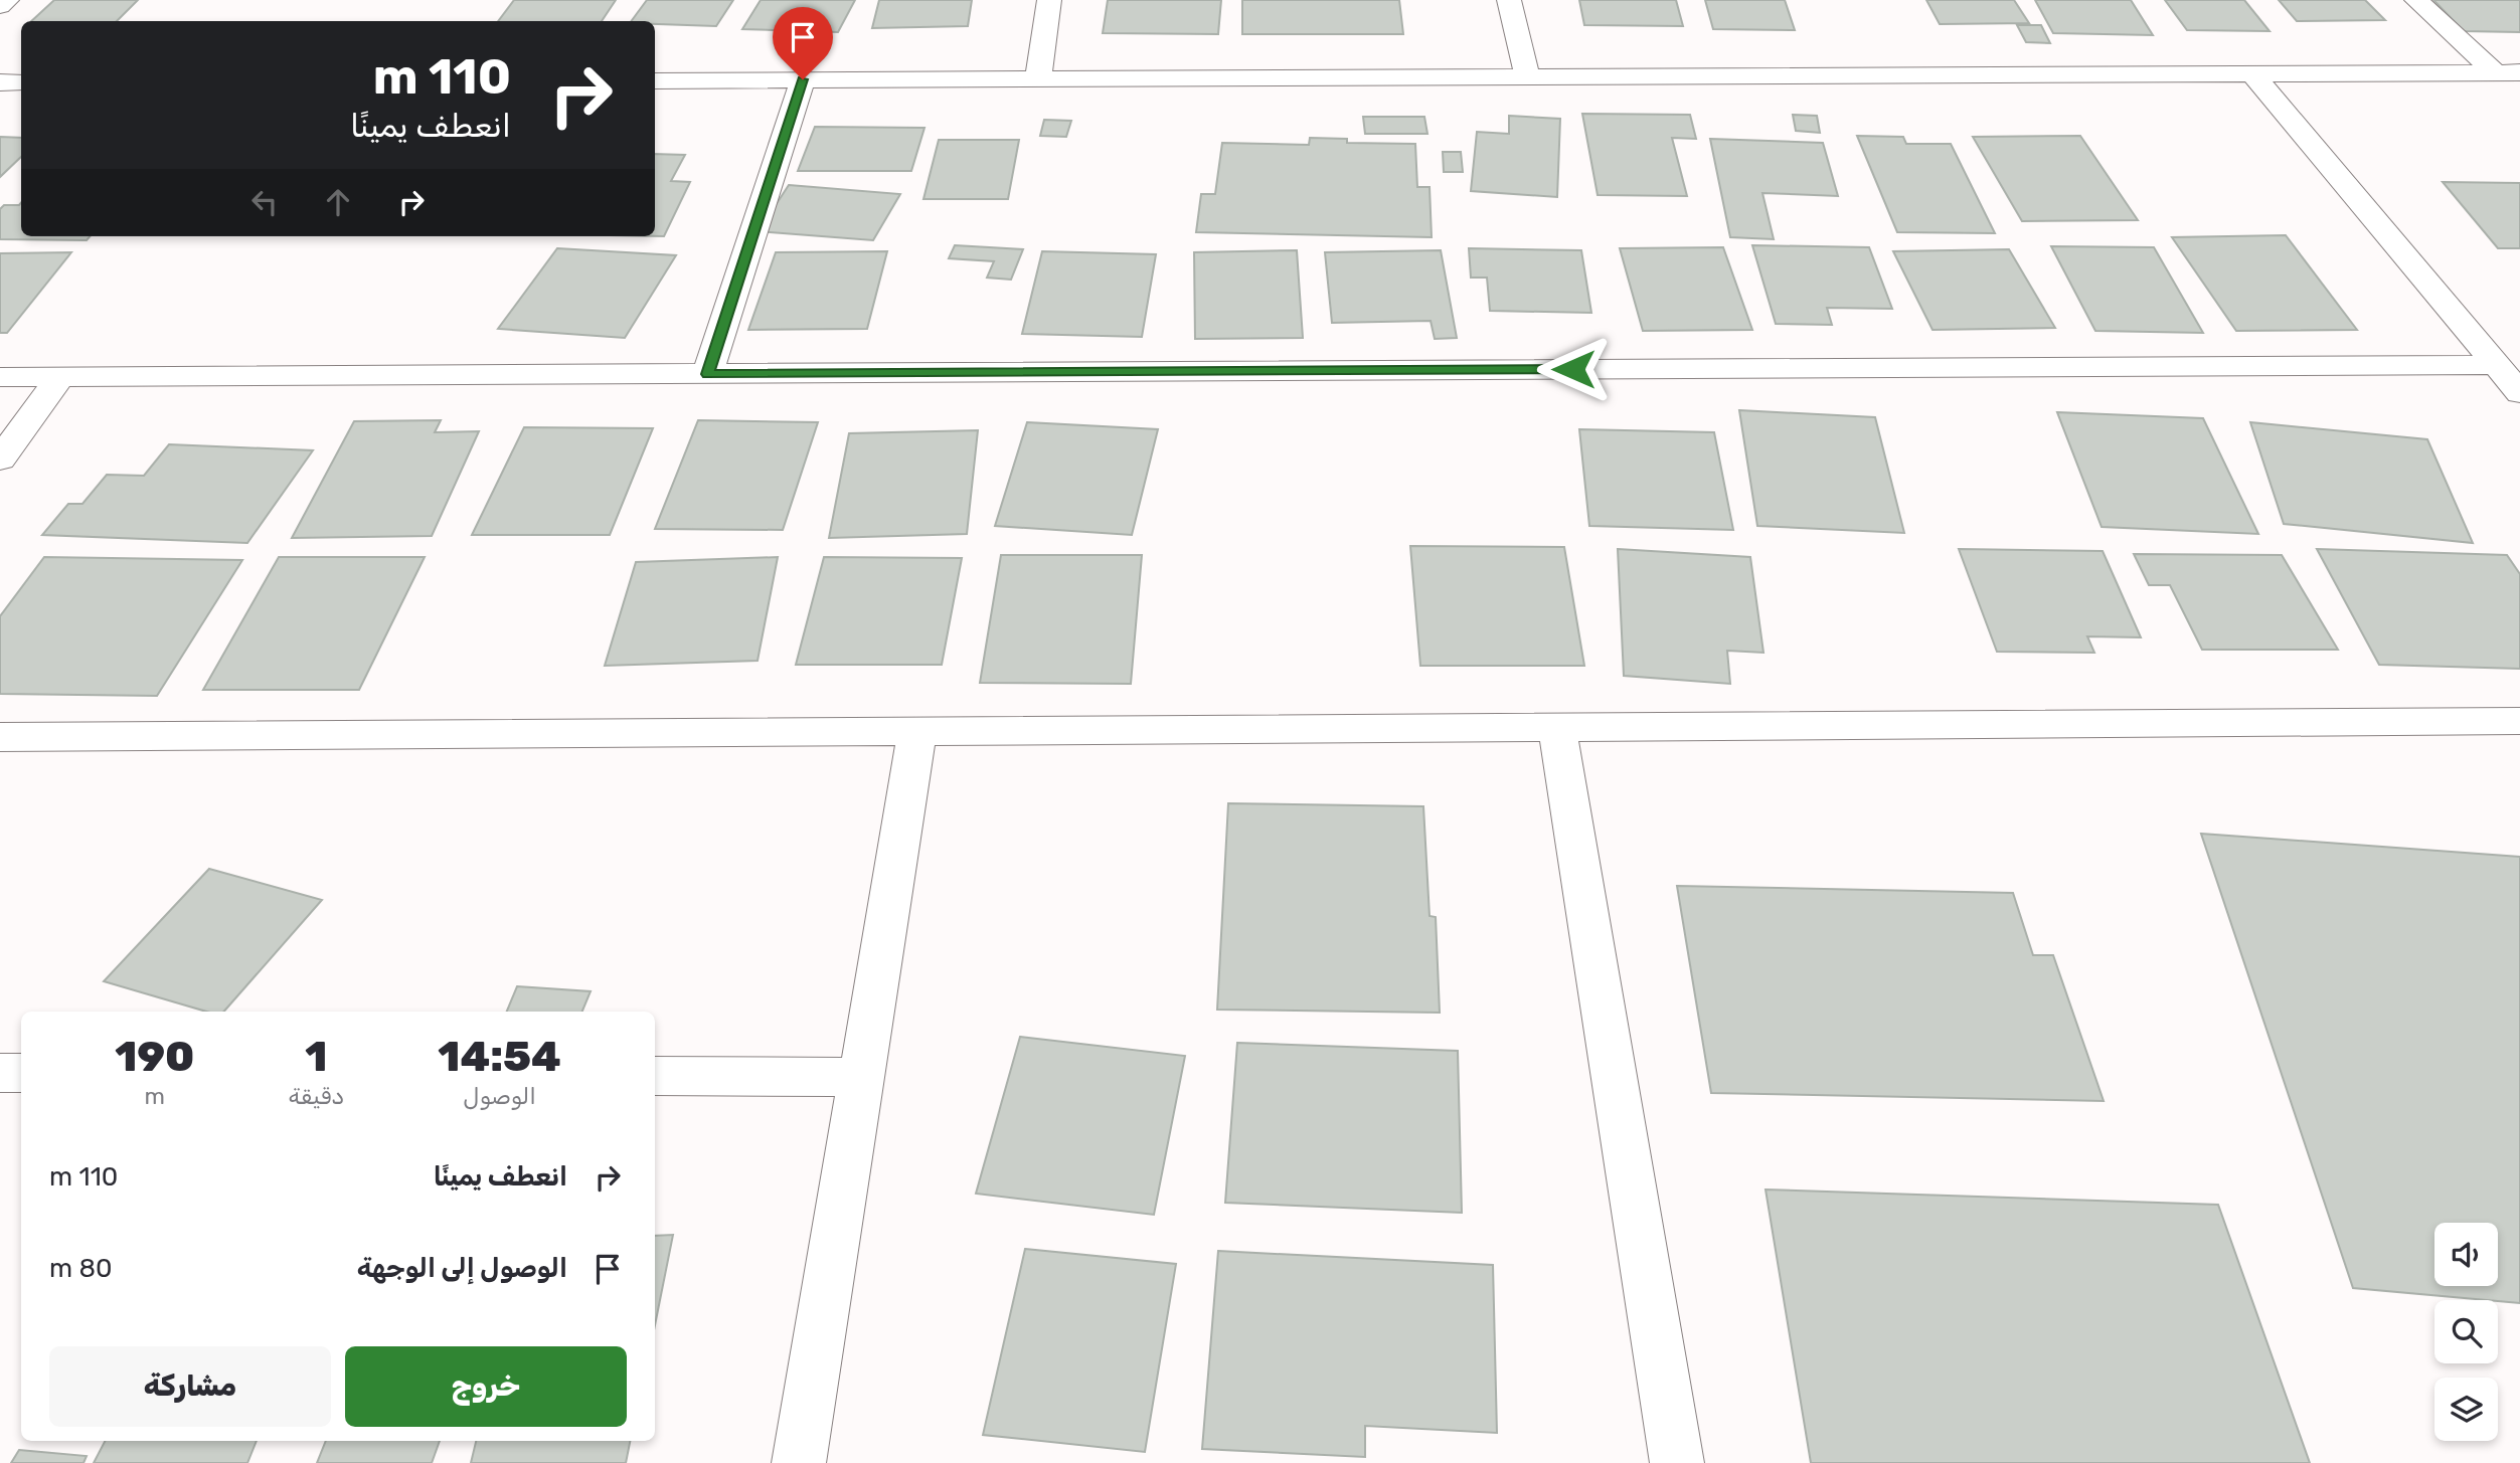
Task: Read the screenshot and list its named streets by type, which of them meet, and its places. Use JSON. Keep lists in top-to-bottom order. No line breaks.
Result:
{"page":{"turn":["110 m","انعطف يمينًا"],"eta":["14:54","الوصول","1","دقيقة","190","m"],"list":[{"name":"انعطف يمينًا","value":"110 m"},{"name":"الوصول إلى الوجهة","value":"80 m"}],"buttons":["خروج","مشاركة"]}}
